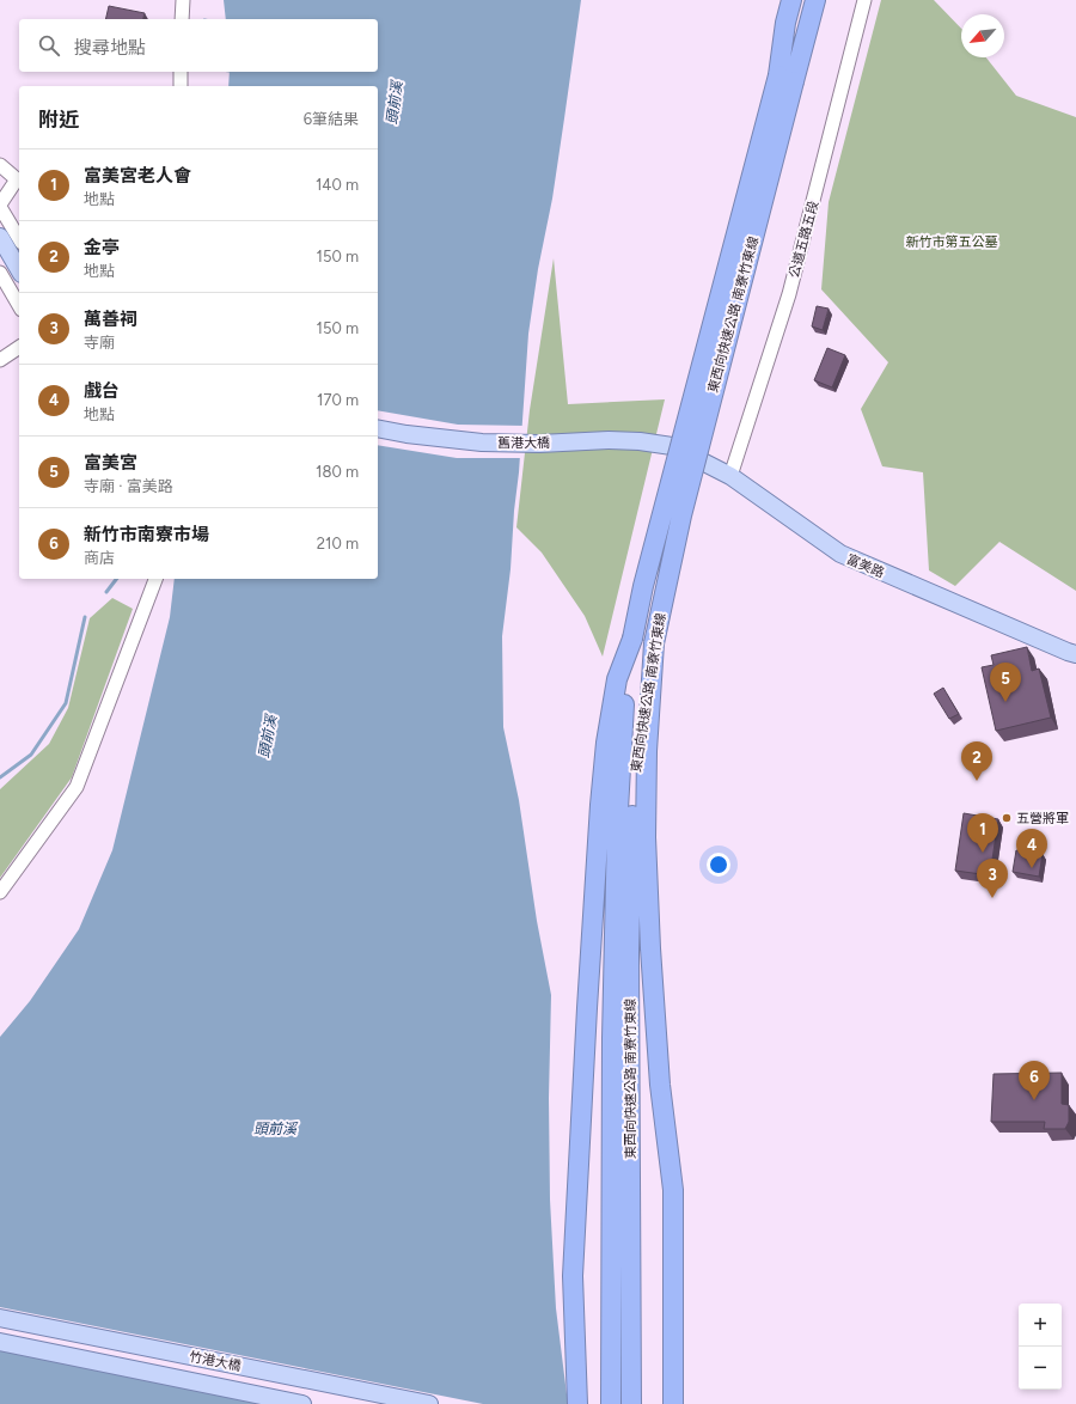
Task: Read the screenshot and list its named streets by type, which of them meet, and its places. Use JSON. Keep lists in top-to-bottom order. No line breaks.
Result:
{"streets":{"highway":["東西向快速公路 南寮竹東線"],"main road":["舊港大橋","富美路","竹港大橋"],"street":["公道五路五段"]},"crossings":[["公道五路五段","富美路"],["舊港大橋","富美路"]],"water":["頭前溪"],"parks":["新竹市第五公墓"],"places":["五營將軍"],"north":"bottom left","page":{"search":"搜尋地點","heading":["附近","6筆結果"],"list":[{"mark":"1","name":"富美宮老人會","note":"地點","value":"140 m"},{"mark":"2","name":"金亭","note":"地點","value":"150 m"},{"mark":"3","name":"萬善祠","note":"寺廟","value":"150 m"},{"mark":"4","name":"戲台","note":"地點","value":"170 m"},{"mark":"5","name":"富美宮","note":"寺廟 · 富美路","value":"180 m"},{"mark":"6","name":"新竹市南寮市場","note":"商店","value":"210 m"}],"pins":["5","2","1","4","3","6"],"map_buttons":["+","−"]}}
